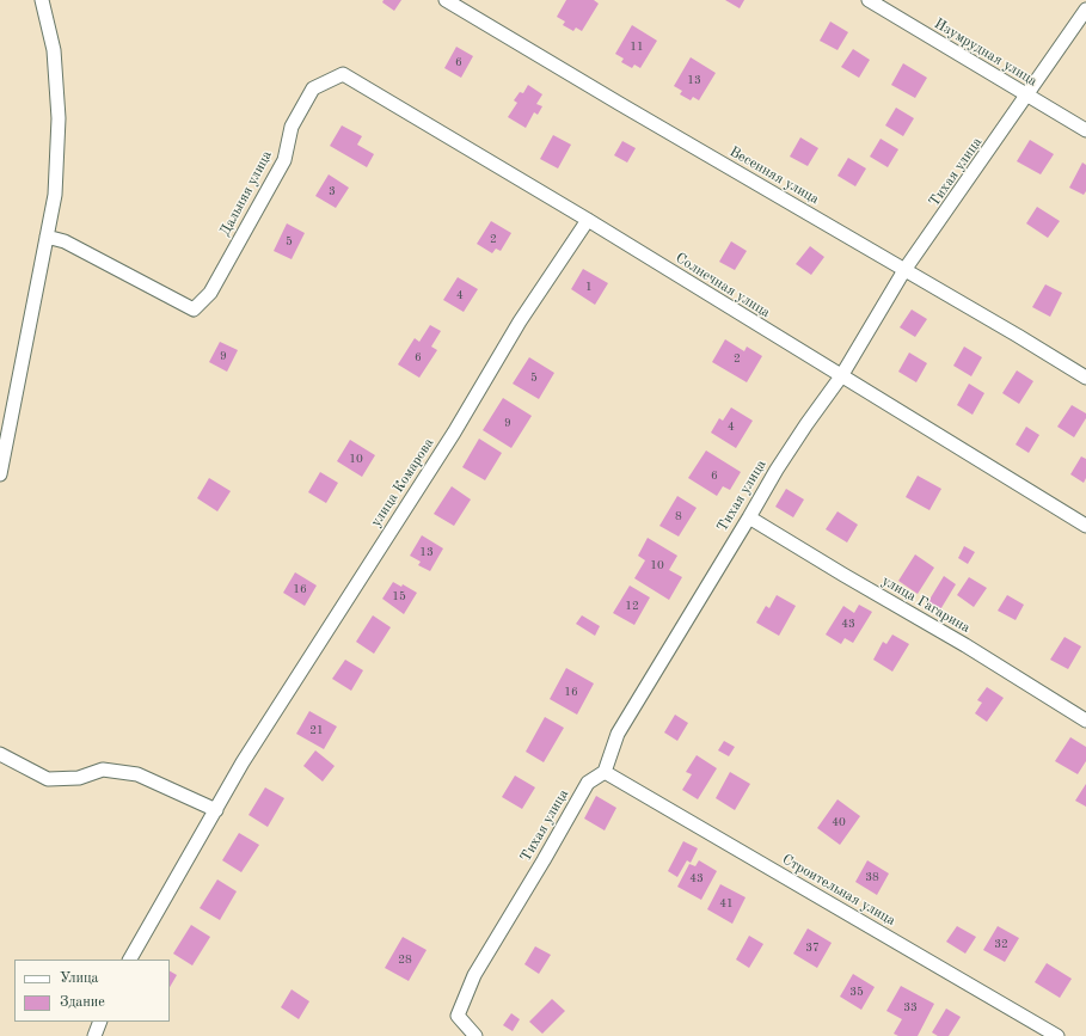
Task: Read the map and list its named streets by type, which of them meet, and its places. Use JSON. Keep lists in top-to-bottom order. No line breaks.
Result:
{"streets":{"street":["Изумрудная улица","Тихая улица","Весенняя улица","Дальняя улица","Солнечная улица","улица Комарова","улица Гагарина","Строительная улица"]},"crossings":[["Изумрудная улица","Тихая улица"],["Тихая улица","Весенняя улица"],["Тихая улица","Солнечная улица"],["Тихая улица","улица Гагарина"],["Тихая улица","Строительная улица"],["Дальняя улица","Солнечная улица"],["Солнечная улица","улица Комарова"]],"house_numbers":["11","6","13","3","2","5","1","4","9","6","2","5","9","4","10","6","8","13","10","16","15","12","43","16","21","40","38","43","41","32","37","28","35","33"],"legend":["Улица","Здание"]}
